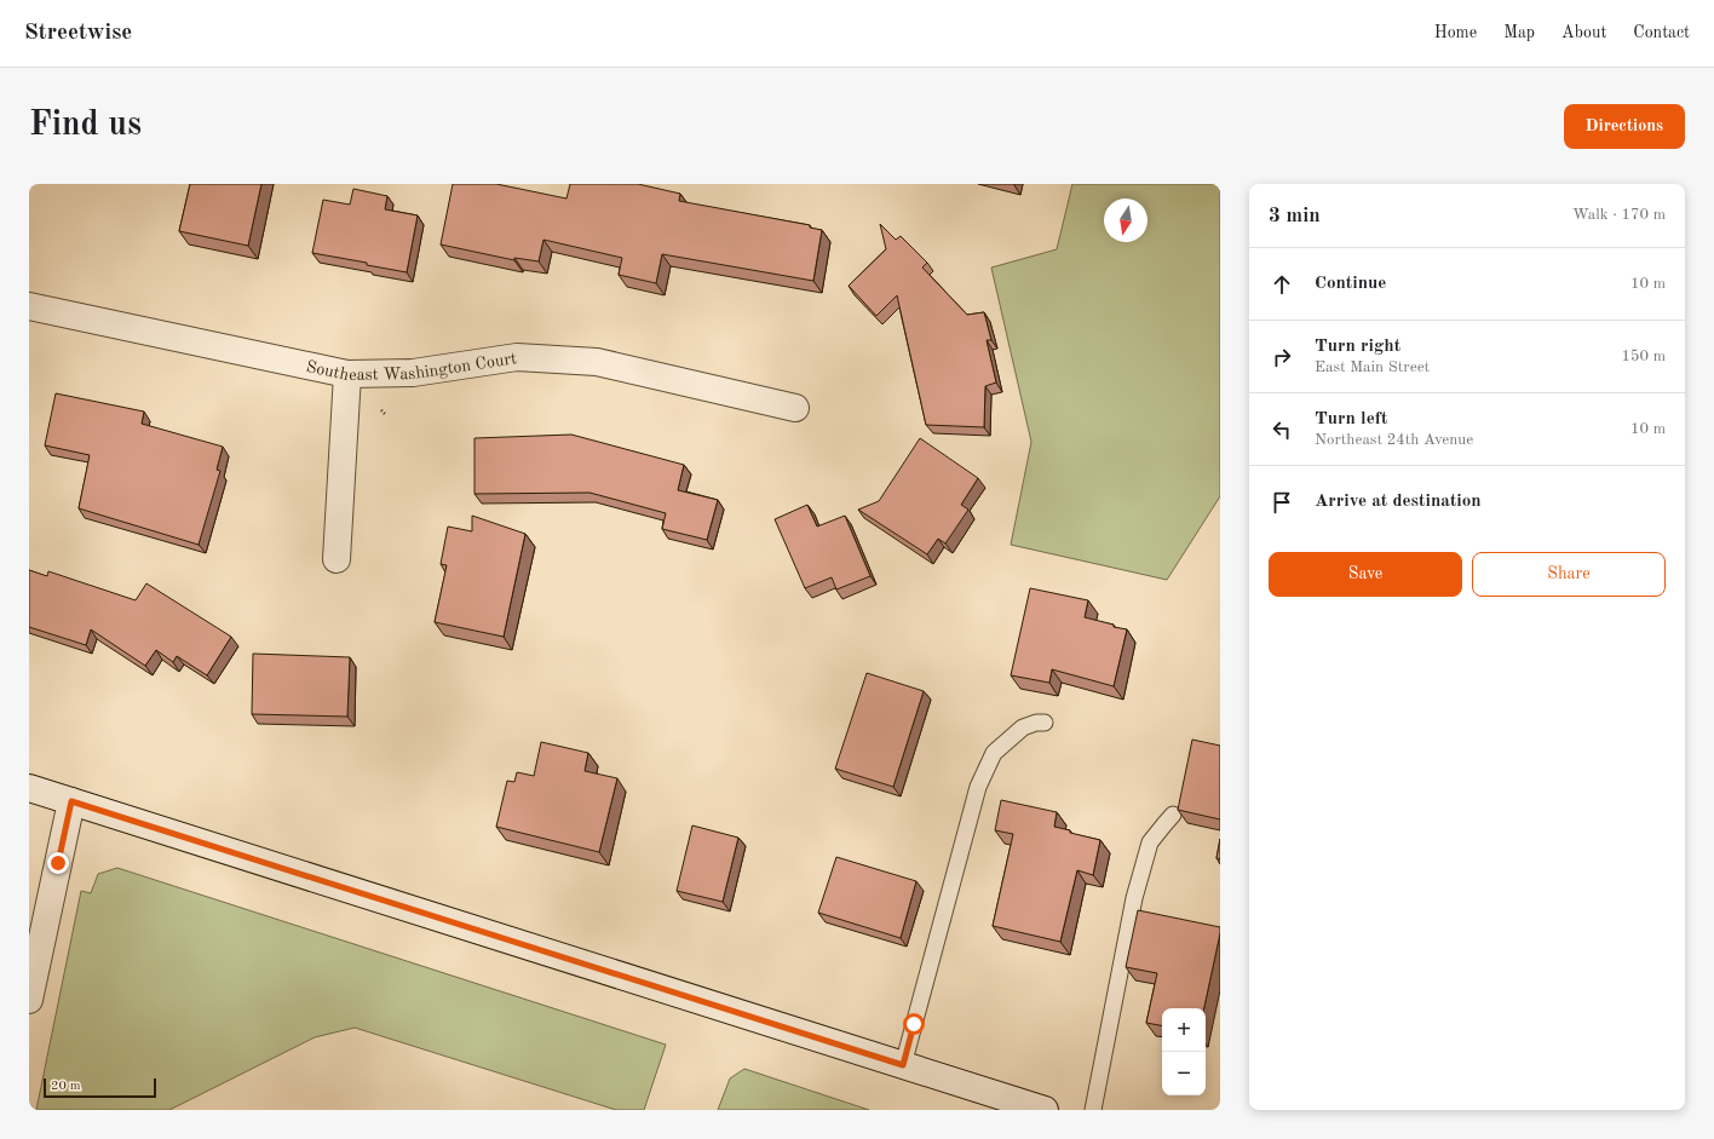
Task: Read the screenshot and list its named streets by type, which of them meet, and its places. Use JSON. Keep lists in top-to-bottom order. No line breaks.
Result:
{"streets":{"street":["Southeast Washington Court"]},"scale_bar":"20 m","north":"bottom","page":{"header":"Streetwise","nav":["Home","Map","About","Contact"],"buttons":["Directions",["Save","Share"]],"title":"Find us","heading":["3 min","Walk · 170 m"],"list":[["Continue","10 m"],["Turn right","East Main Street","150 m"],["Turn left","Northeast 24th Avenue","10 m"],"Arrive at destination"],"map_buttons":["+","−"],"scale":"20 m"}}
